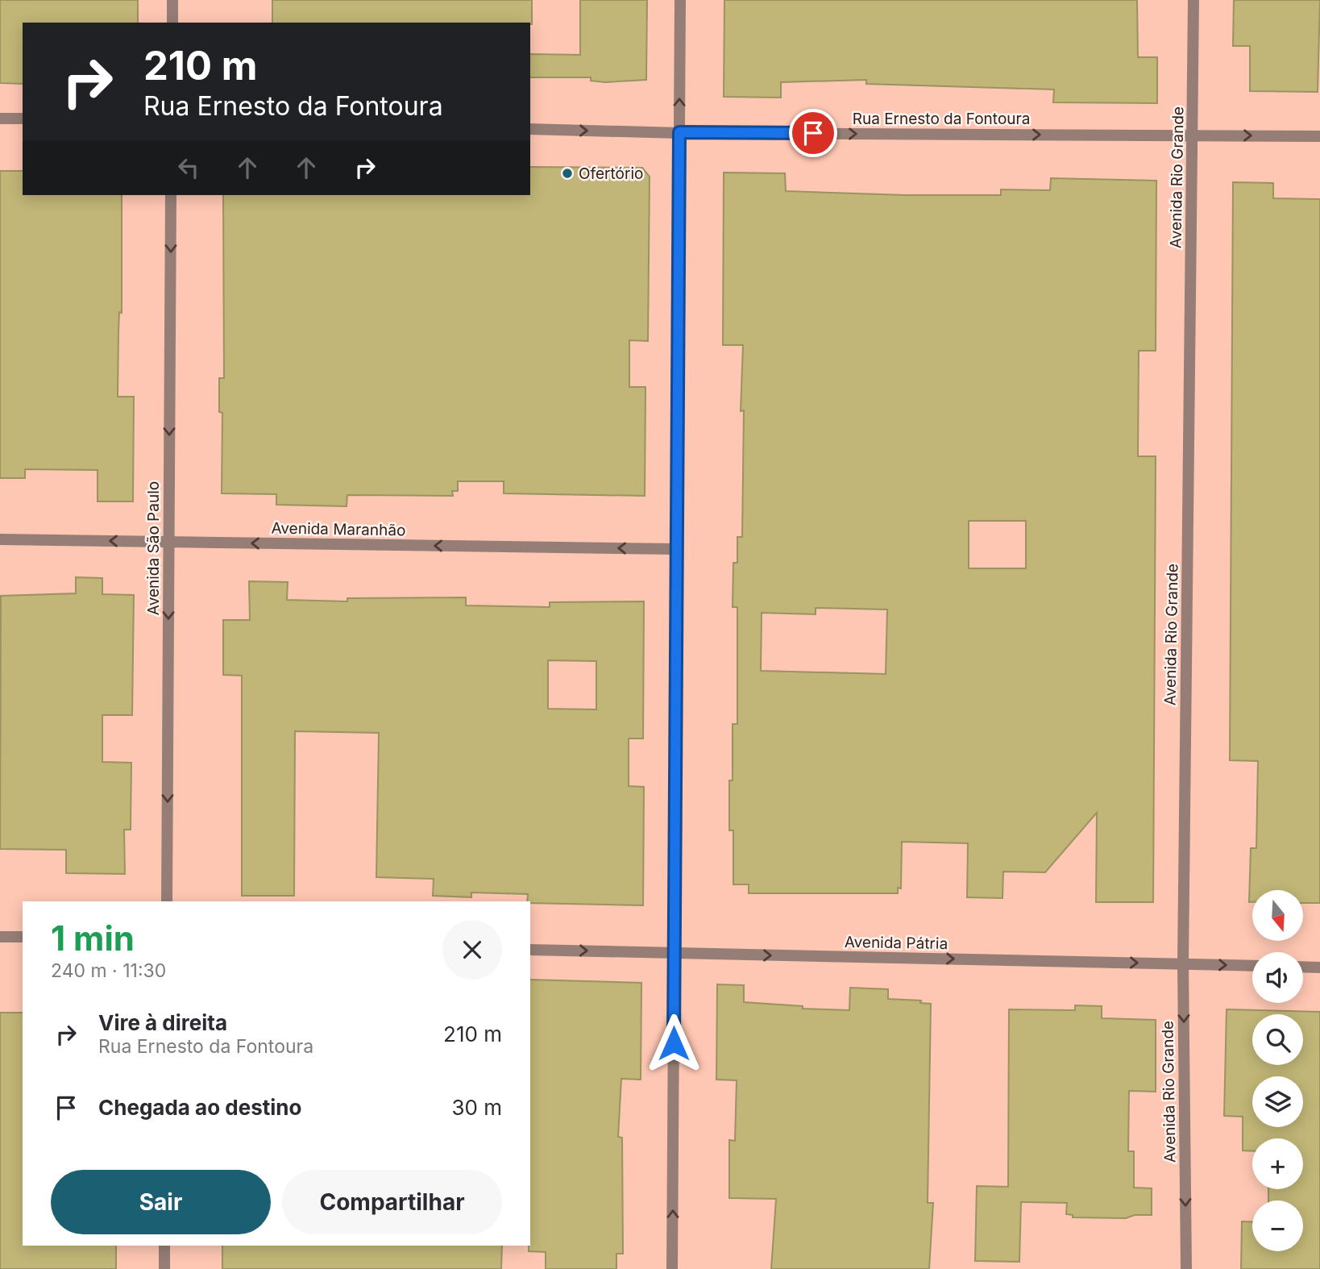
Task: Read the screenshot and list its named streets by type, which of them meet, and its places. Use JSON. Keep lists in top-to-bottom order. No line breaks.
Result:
{"streets":{"street":["Rua Ernesto da Fontoura","Avenida Rio Grande","Avenida Maranhão","Avenida São Paulo","Avenida Pátria"]},"crossings":[["Rua Ernesto da Fontoura","Avenida Rio Grande"],["Avenida Rio Grande","Avenida Pátria"],["Avenida Maranhão","Avenida São Paulo"]],"one_way":["Rua Ernesto da Fontoura","Avenida Maranhão","Avenida São Paulo","Avenida Pátria"],"places":["Ofertório"],"north":"bottom","page":{"turn":["210 m","Rua Ernesto da Fontoura"],"map_buttons":["+","−"],"heading":["1 min","240 m · 11:30"],"list":[{"name":"Vire à direita","note":"Rua Ernesto da Fontoura","value":"210 m"},{"name":"Chegada ao destino","value":"30 m"}],"buttons":["Sair","Compartilhar"]}}
